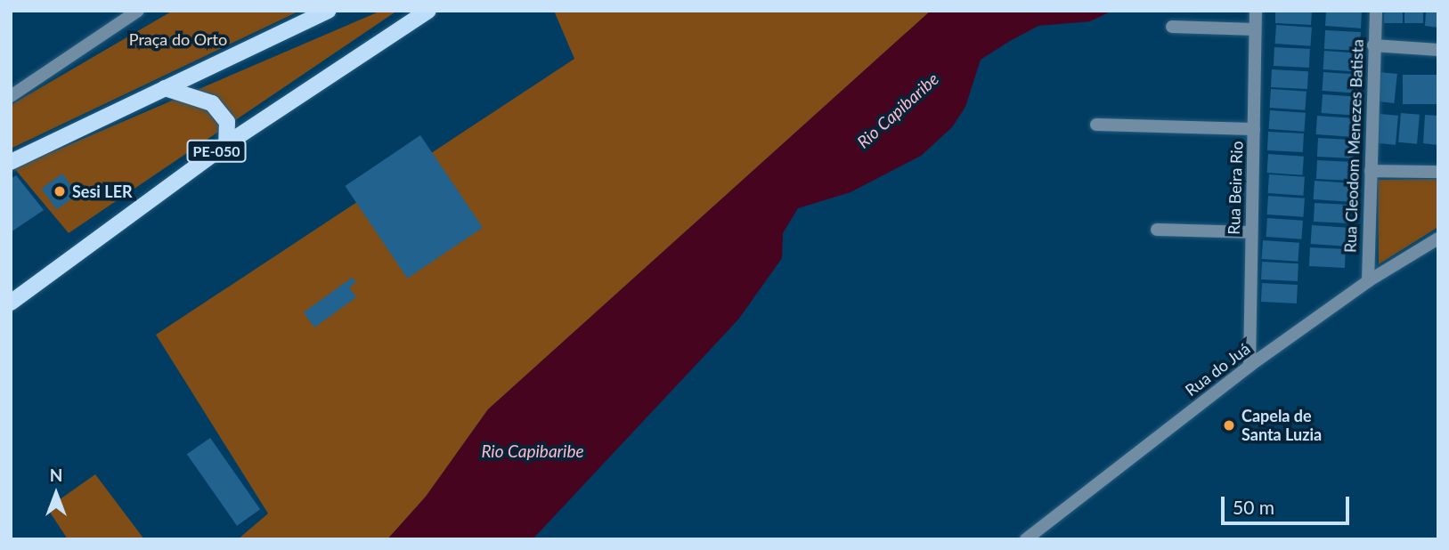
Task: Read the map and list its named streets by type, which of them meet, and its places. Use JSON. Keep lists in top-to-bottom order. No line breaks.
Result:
{"streets":{"main road":["PE-050"],"street":["Rua Cleodom Menezes Batista","Rua Beira Rio","Rua do Juá"]},"crossings":[["Rua Cleodom Menezes Batista","Rua do Juá"],["Rua Beira Rio","Rua do Juá"]],"water":["Rio Capibaribe"],"parks":["Praça do Orto"],"places":["Sesi LER","Capela de Santa Luzia"],"scale_bar":"50 m","north":"top"}
